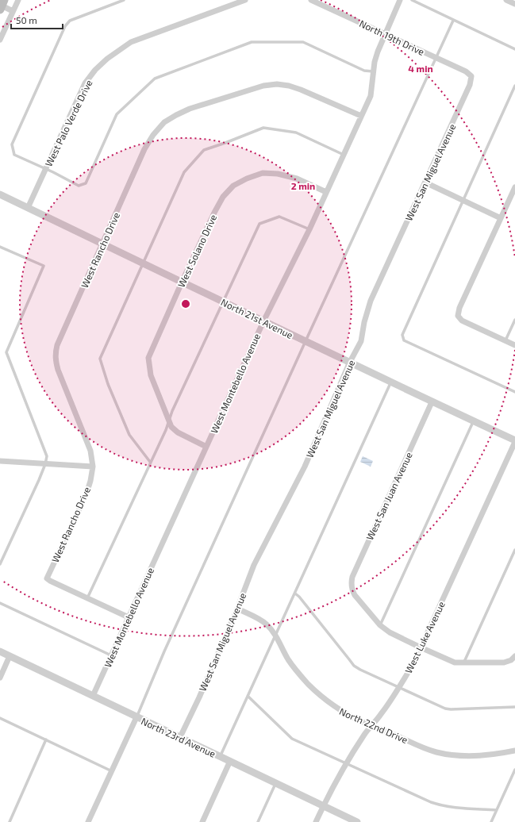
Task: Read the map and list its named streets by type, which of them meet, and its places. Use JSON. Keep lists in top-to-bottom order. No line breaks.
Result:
{"streets":{"street":["North 19th Drive","West Palo Verde Drive","West San Miguel Avenue","West Rancho Drive","West Solano Drive","North 21st Avenue","West Montebello Avenue","West San Juan Avenue","West Luke Avenue","North 22nd Drive","North 23rd Avenue"]},"crossings":[["North 19th Drive","West San Miguel Avenue"],["North 19th Drive","West Montebello Avenue"],["West Palo Verde Drive","North 21st Avenue"],["West San Miguel Avenue","North 21st Avenue"],["West San Miguel Avenue","North 22nd Drive"],["West San Miguel Avenue","North 23rd Avenue"],["West Rancho Drive","North 21st Avenue"],["West Rancho Drive","West Montebello Avenue"],["West Solano Drive","North 21st Avenue"],["West Solano Drive","West Montebello Avenue"],["North 21st Avenue","West Montebello Avenue"],["North 21st Avenue","West San Juan Avenue"],["North 21st Avenue","West Luke Avenue"],["West Montebello Avenue","North 23rd Avenue"],["West Luke Avenue","North 22nd Drive"],["West Luke Avenue","North 23rd Avenue"]],"scale_bar":"50 m","rings":["4 min","2 min"]}
